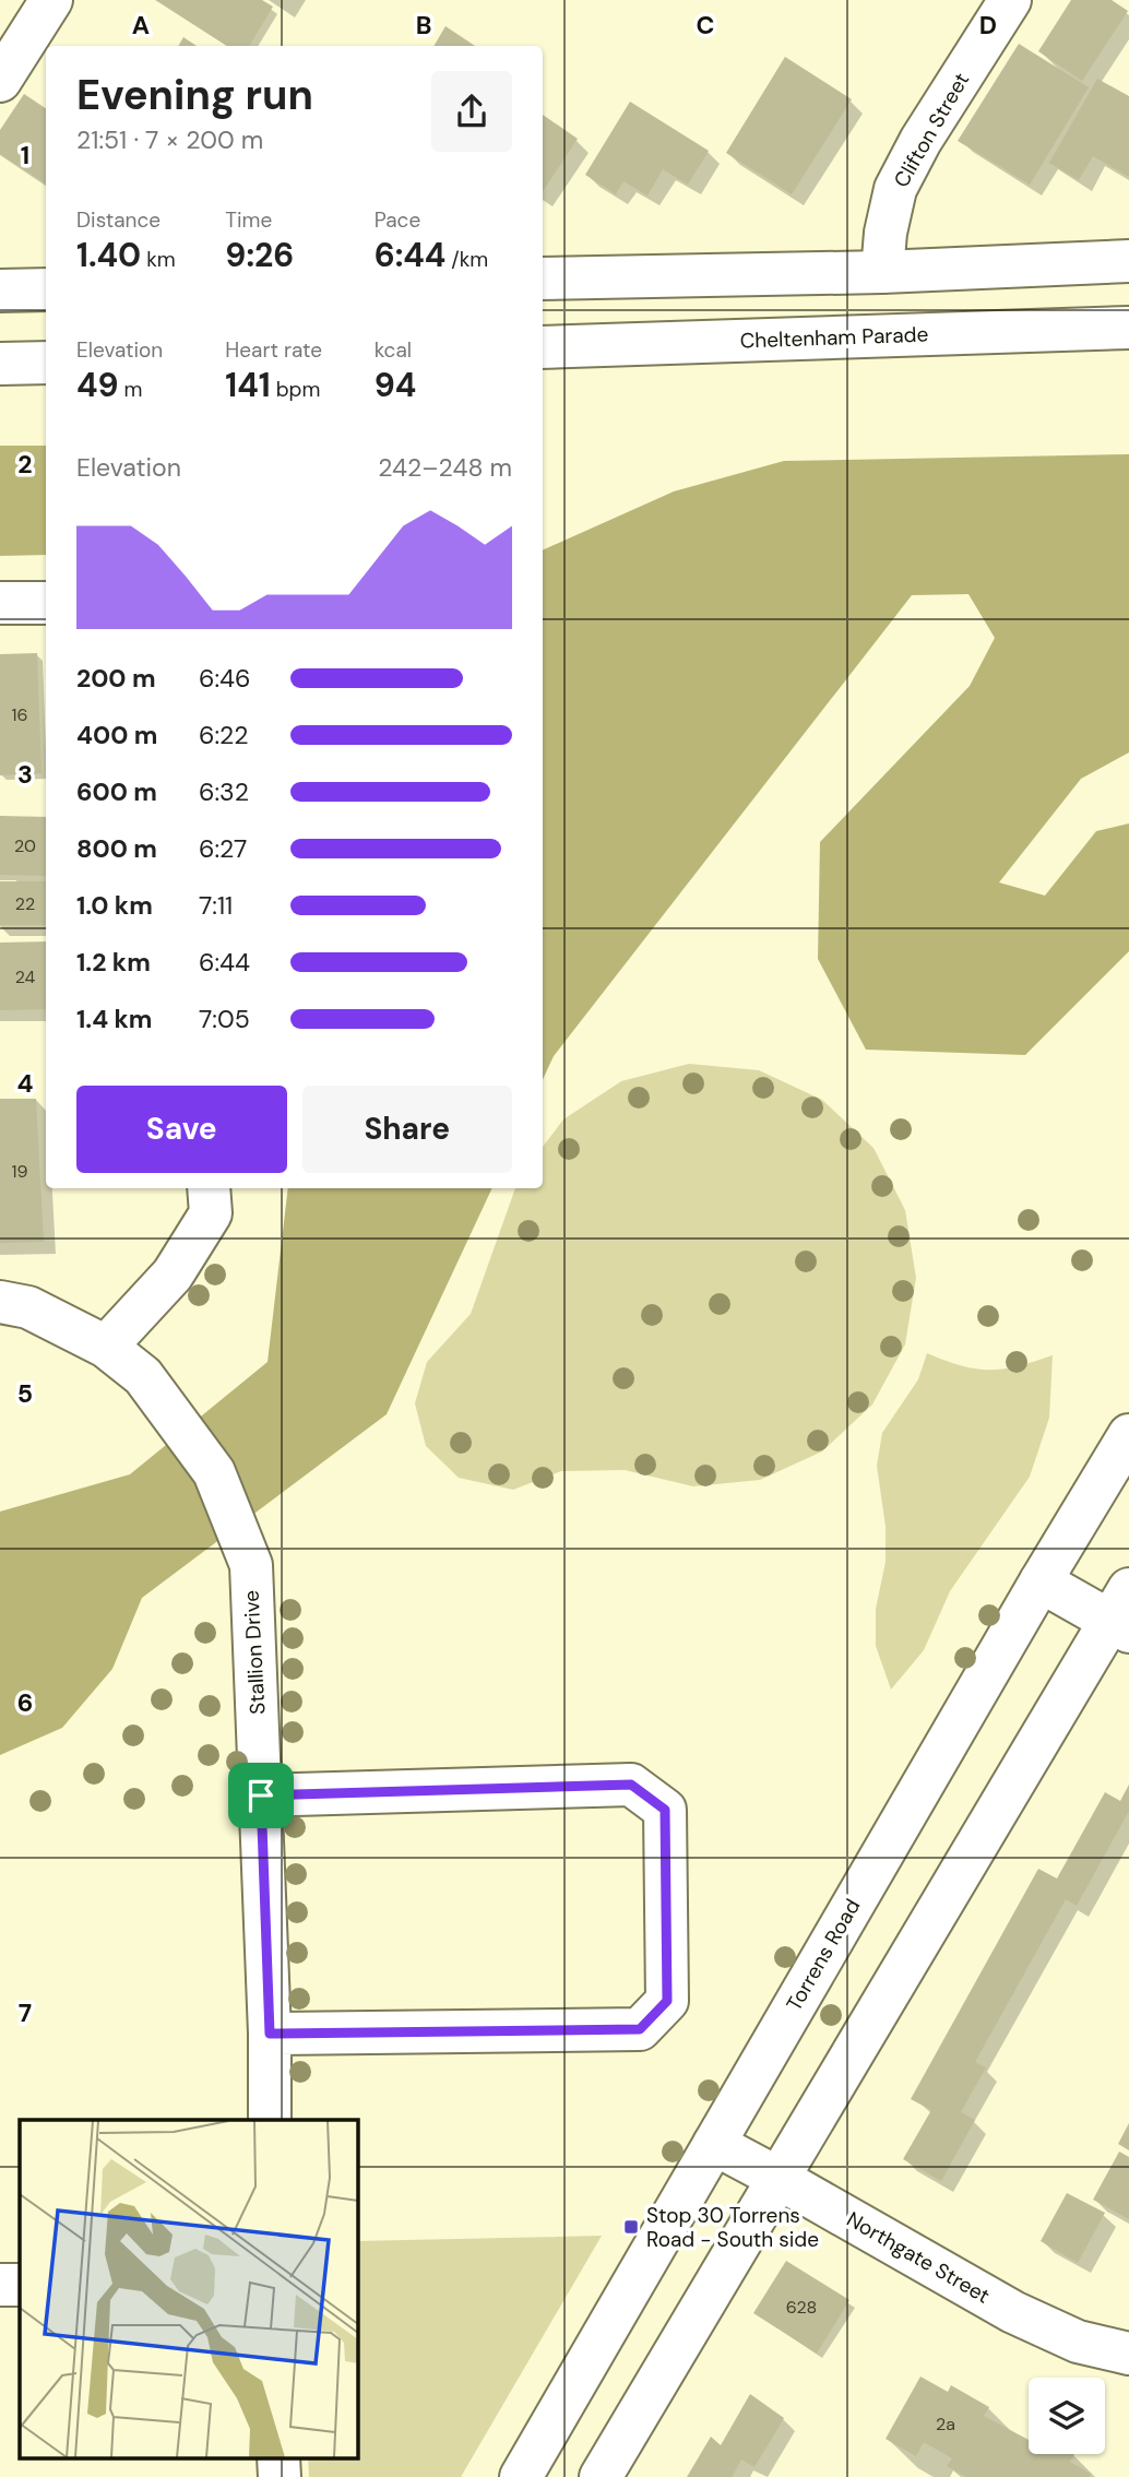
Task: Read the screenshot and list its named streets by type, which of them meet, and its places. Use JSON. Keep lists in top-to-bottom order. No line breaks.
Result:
{"streets":{"main road":["Clifton Street","Cheltenham Parade","Stallion Drive","Torrens Road","Northgate Street"]},"crossings":[["Torrens Road","Northgate Street"]],"places":{"transit":["Stop 30 Torrens Road - South side"]},"house_numbers":["16","20","22","24","19","628","2a"],"page":{"heading":["Evening run","21:51 · 7 × 200 m"],"stats":[["Distance","1.40 km"],["Time","9:26"],["Pace","6:44 /km"],["Elevation","49 m"],["Heart rate","141 bpm"],["kcal","94"]],"chart":["Elevation","242–248 m"],"list":[{"name":"200 m","note":"6:46"},{"name":"400 m","note":"6:22"},{"name":"600 m","note":"6:32"},{"name":"800 m","note":"6:27"},{"name":"1.0 km","note":"7:11"},{"name":"1.2 km","note":"6:44"},{"name":"1.4 km","note":"7:05"}],"buttons":["Save","Share"]},"grid":{"columns":["A","B","C","D"],"rows":["1","2","3","4","5","6","7"]}}
